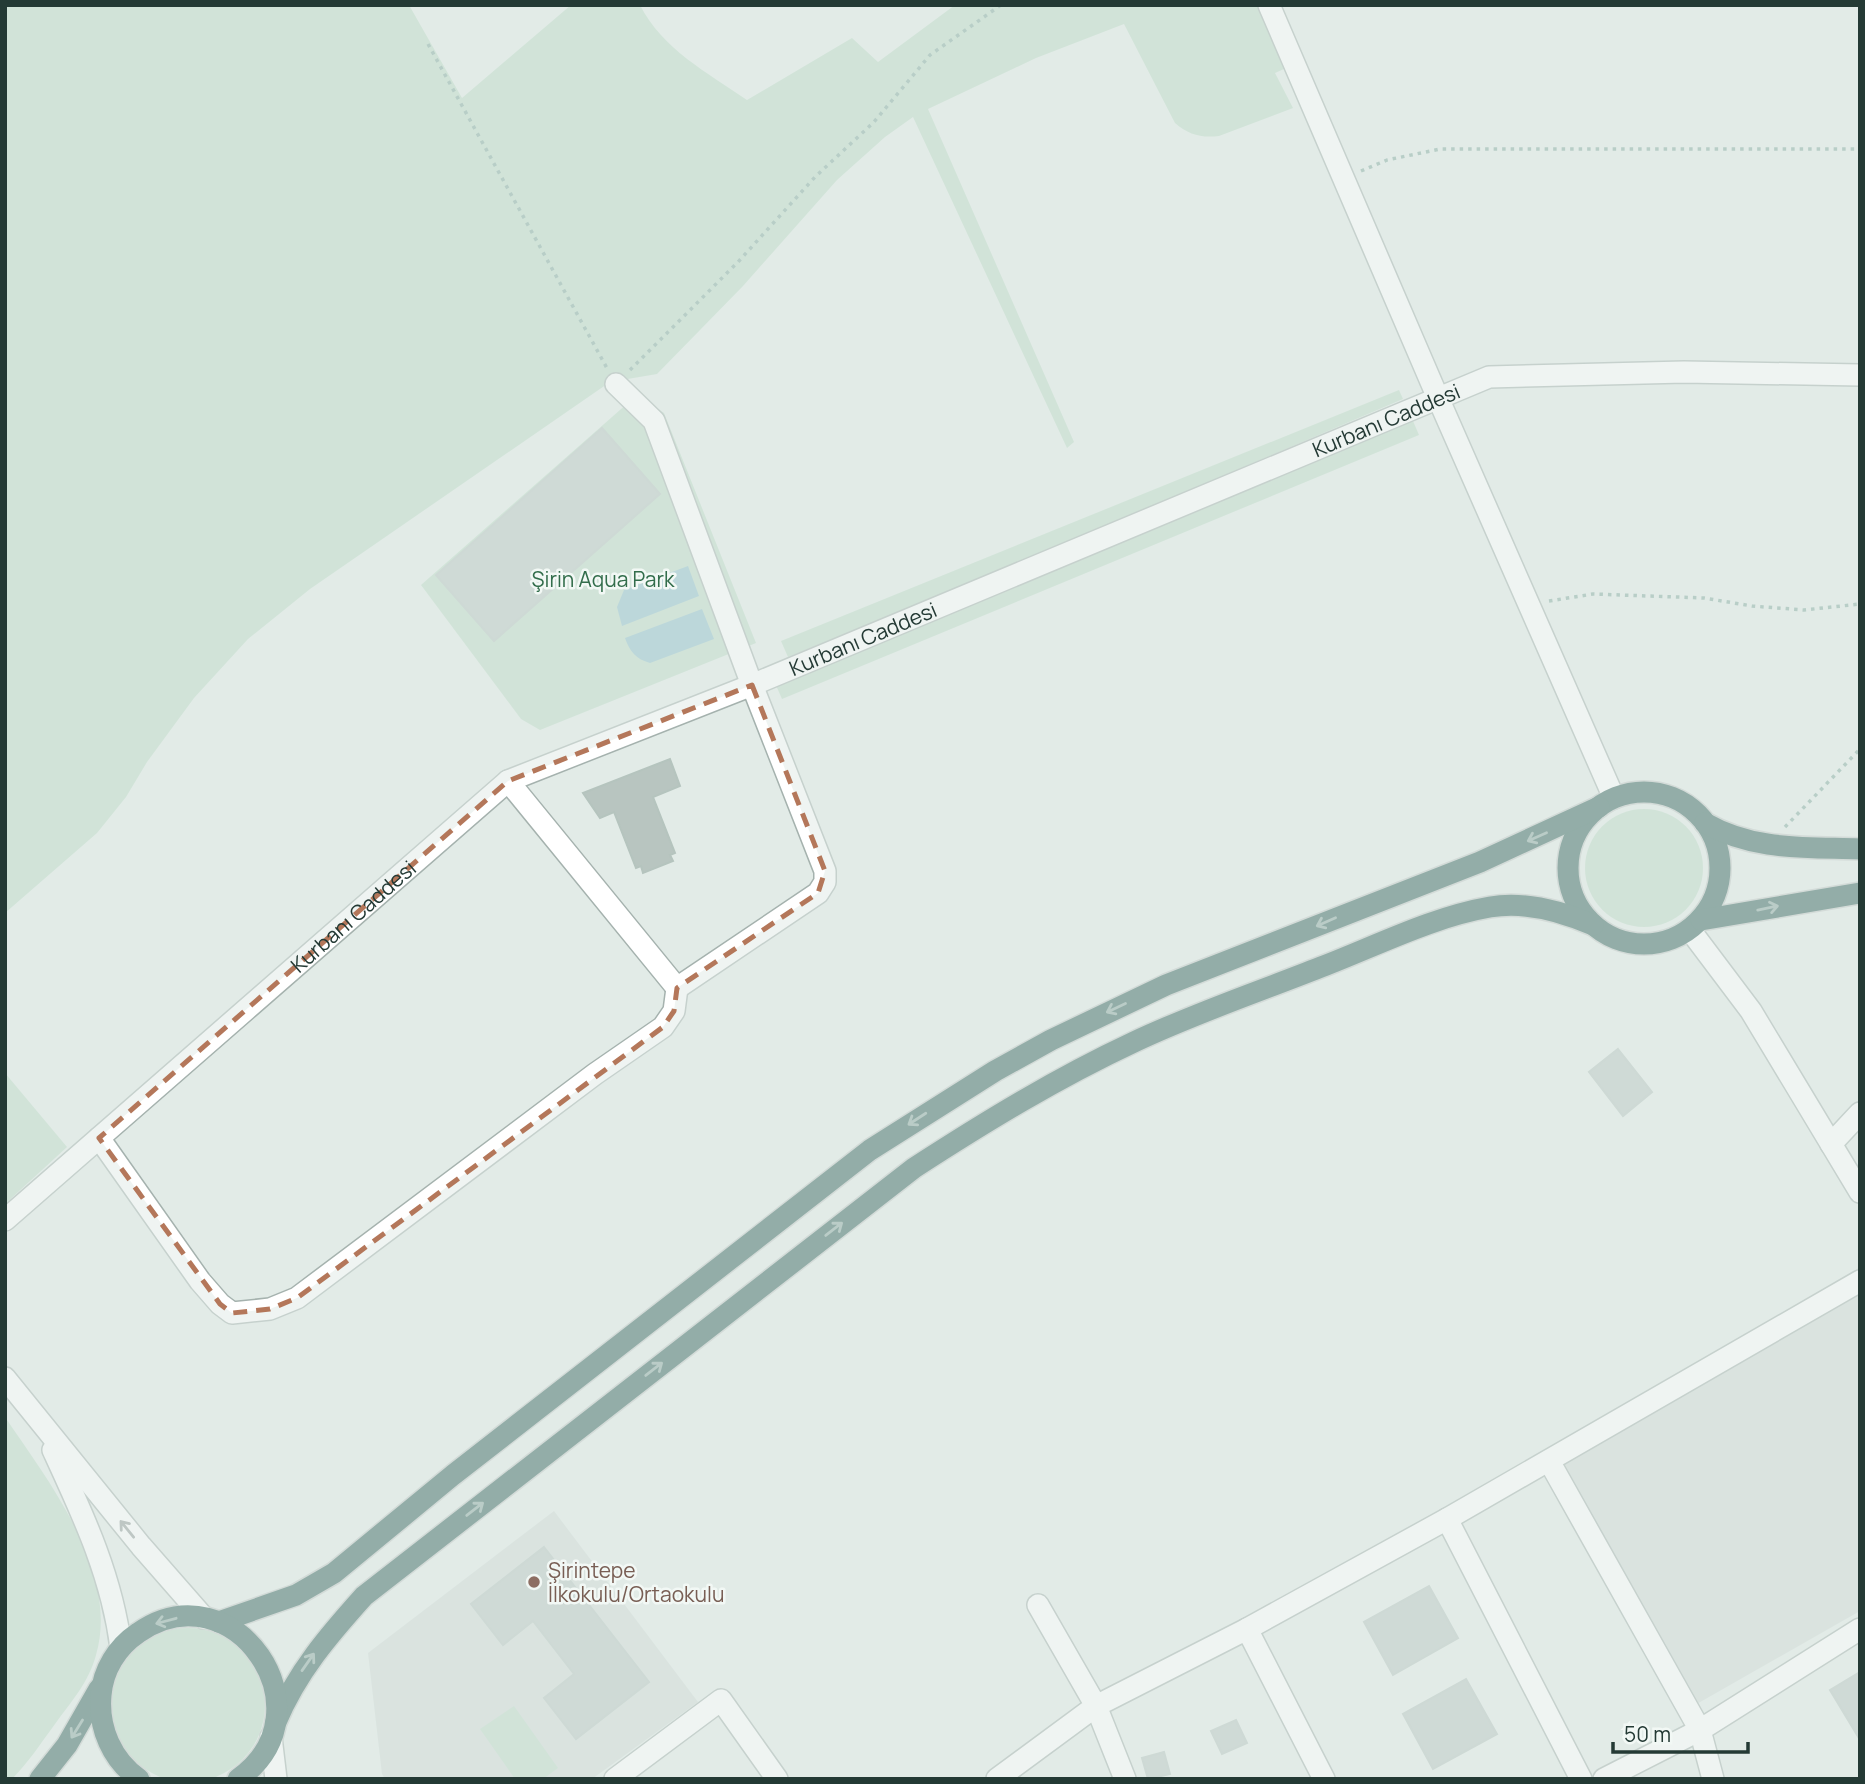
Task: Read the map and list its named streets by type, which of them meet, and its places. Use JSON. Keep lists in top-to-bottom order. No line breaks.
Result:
{"streets":{"street":["Kurbanı Caddesi"]},"parks":["Şirin Aqua Park"],"places":["Şirintepe İlkokulu/Ortaokulu"],"scale_bar":"50 m"}
